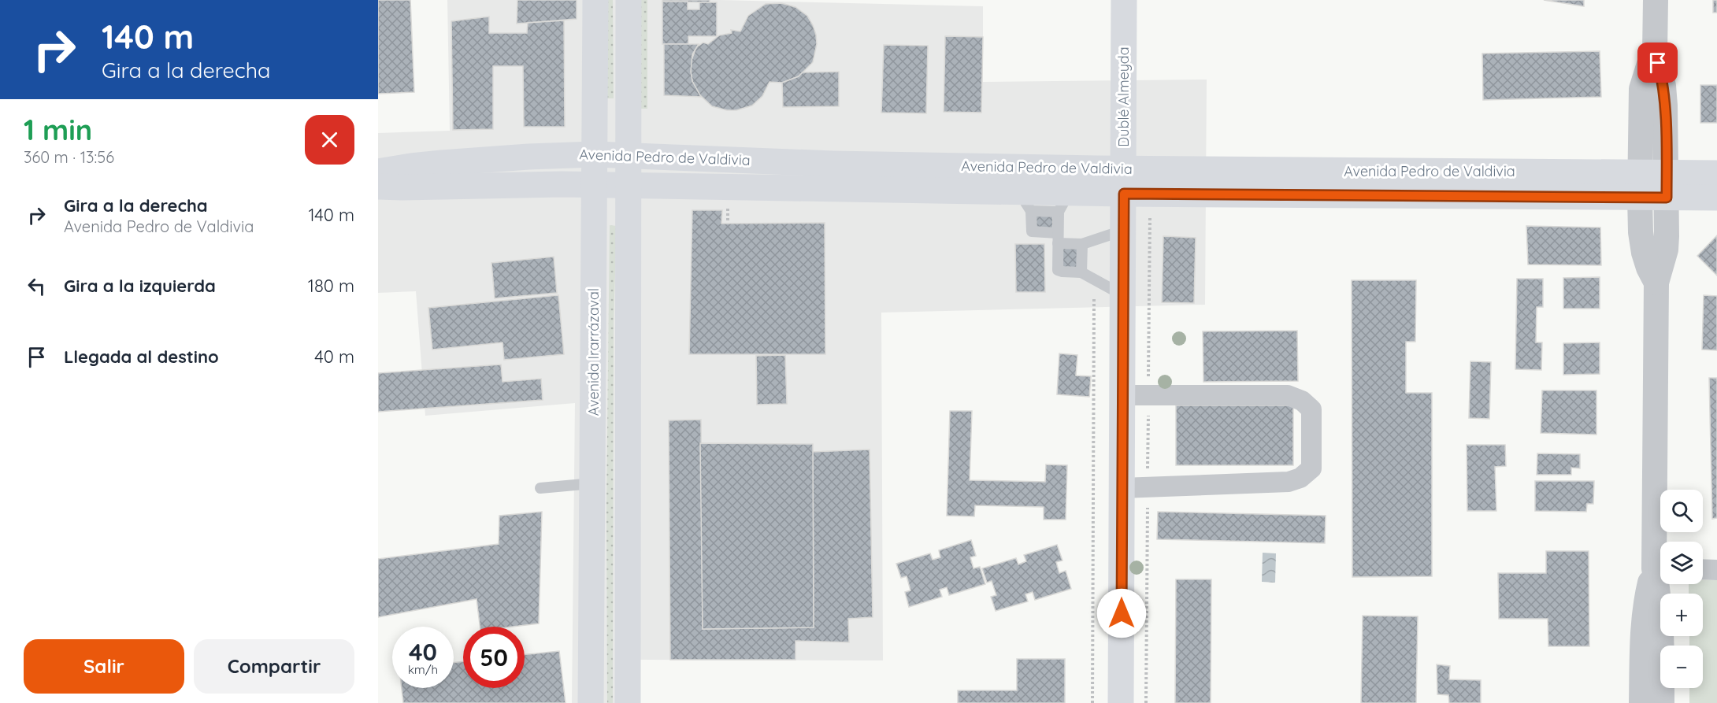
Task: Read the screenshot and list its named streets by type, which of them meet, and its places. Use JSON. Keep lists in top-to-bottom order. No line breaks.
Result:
{"streets":{"main road":["Dublé Almeyda","Avenida Pedro de Valdivia","Avenida Irarrázaval"]},"crossings":[["Dublé Almeyda","Avenida Pedro de Valdivia"],["Avenida Pedro de Valdivia","Avenida Irarrázaval"]],"page":{"turn":["140 m","Gira a la derecha"],"heading":["1 min","360 m · 13:56"],"list":[{"name":"Gira a la derecha","note":"Avenida Pedro de Valdivia","value":"140 m"},{"name":"Gira a la izquierda","value":"180 m"},{"name":"Llegada al destino","value":"40 m"}],"map_buttons":["+","−"],"speed":"40 km/h","limit":"50","buttons":["Salir","Compartir"]}}
